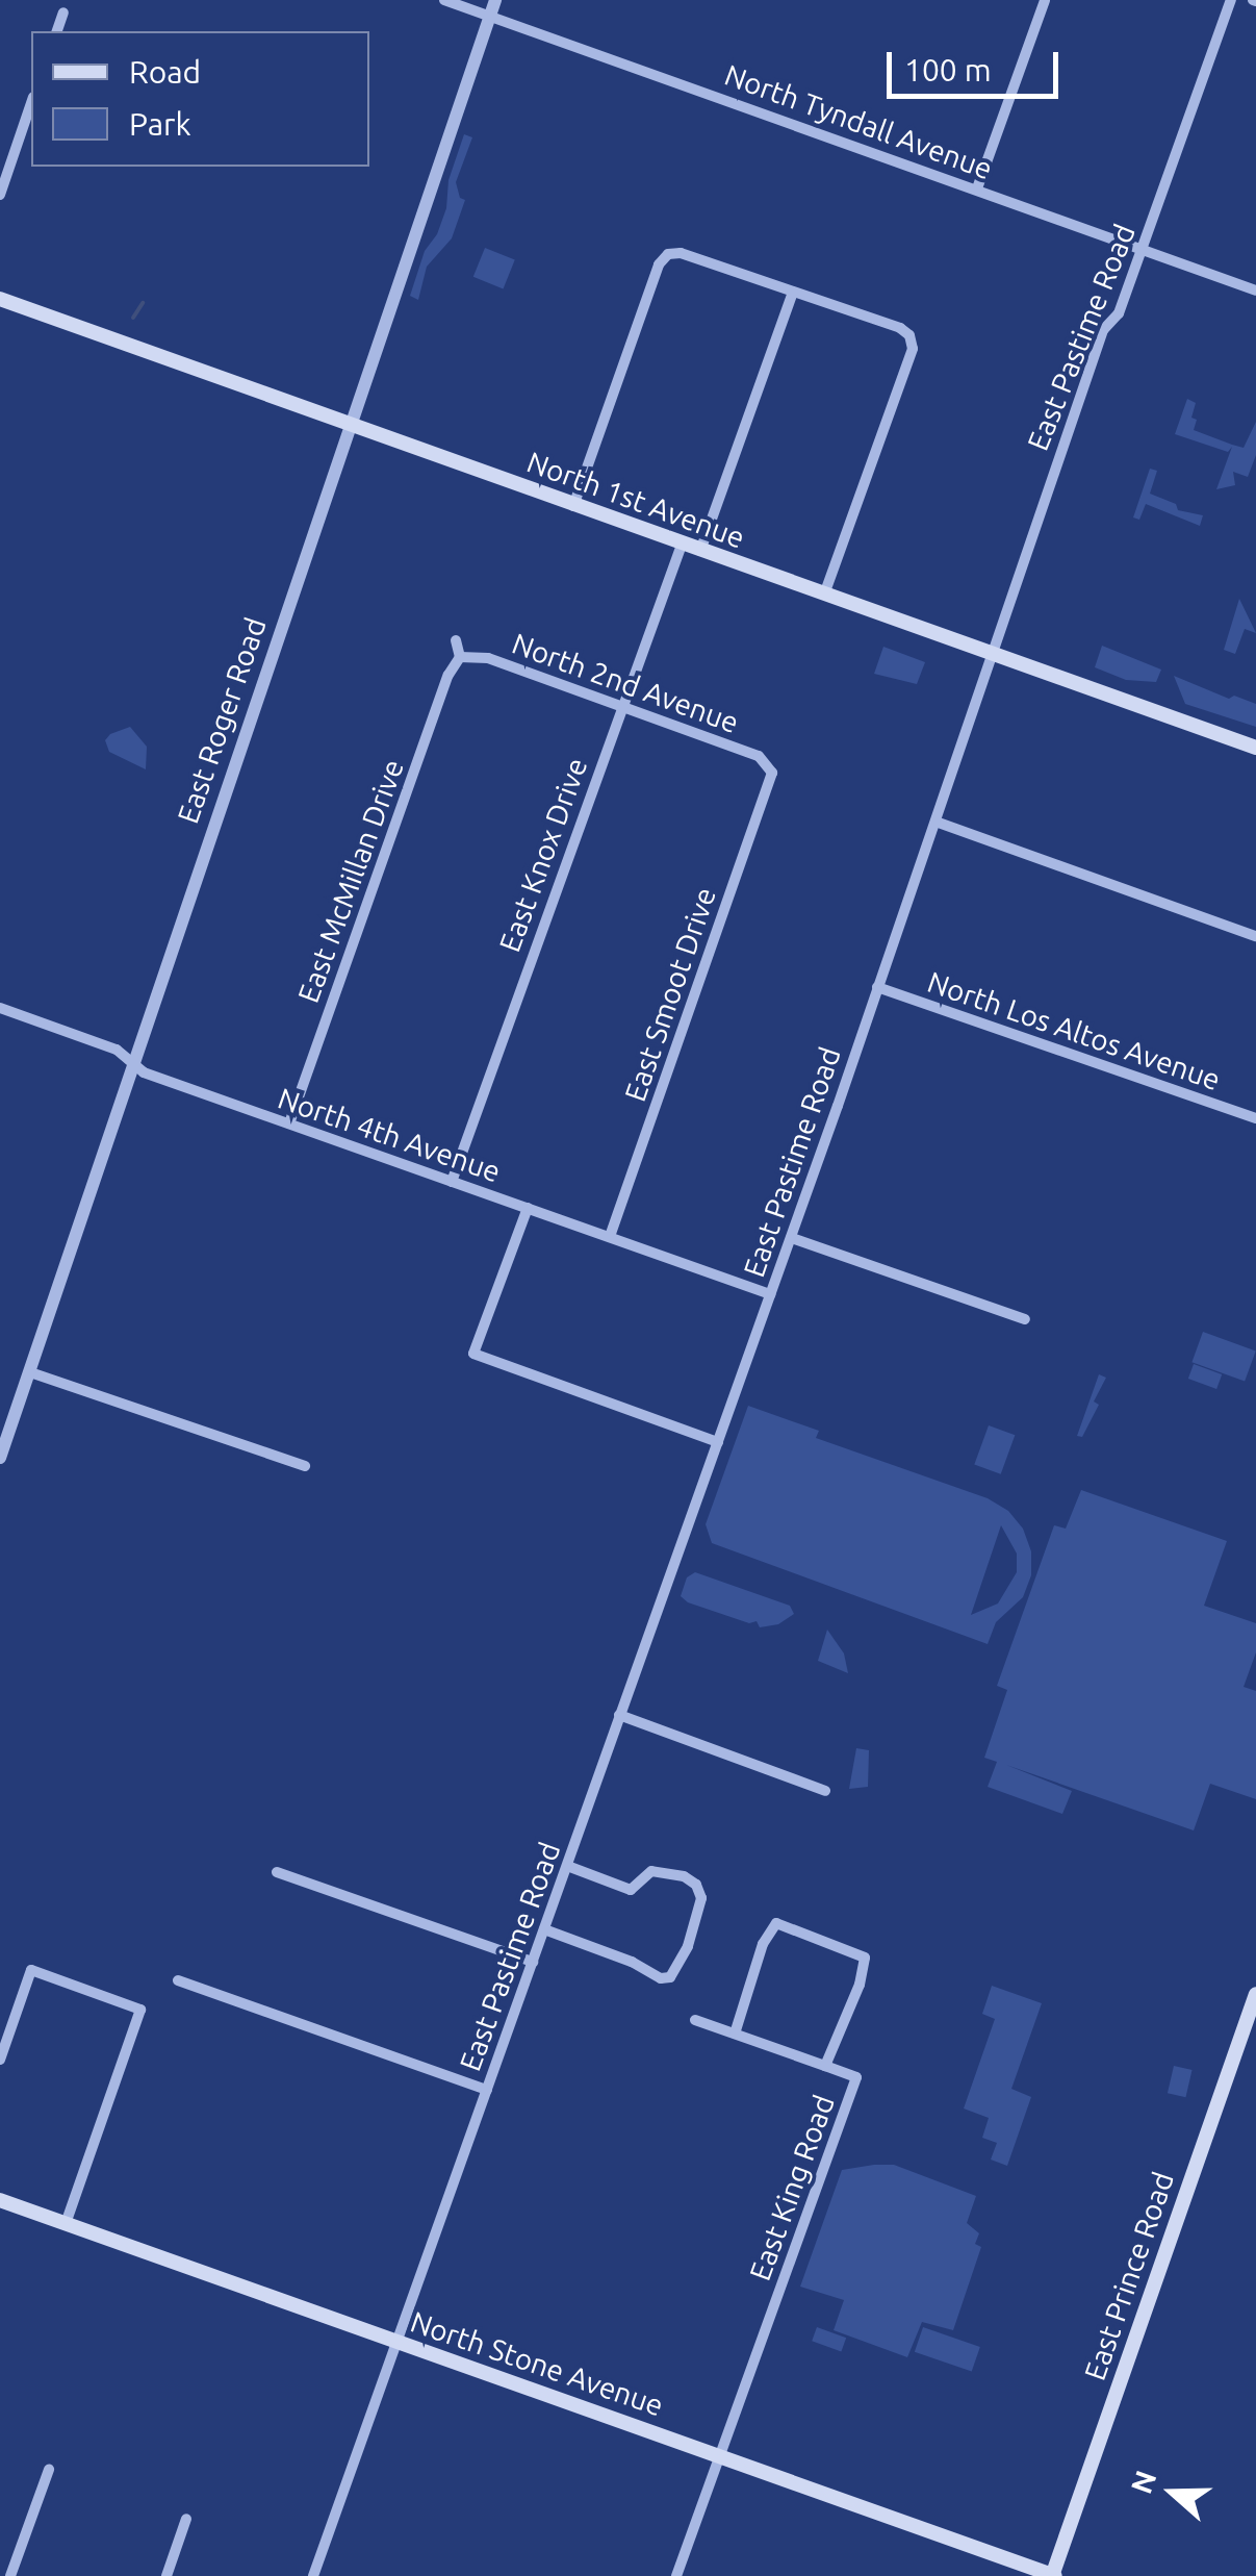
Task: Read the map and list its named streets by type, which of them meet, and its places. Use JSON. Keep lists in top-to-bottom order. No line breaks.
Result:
{"streets":{"main road":["North 1st Avenue","East Prince Road","North Stone Avenue"],"street":["North Tyndall Avenue","East Pastime Road","North 2nd Avenue","East Roger Road","East Knox Drive","East McMillan Drive","East Smoot Drive","North Los Altos Avenue","North 4th Avenue","East King Road"]},"crossings":[["North Tyndall Avenue","East Pastime Road"],["North Tyndall Avenue","East Roger Road"],["East Pastime Road","North 1st Avenue"],["East Pastime Road","North Los Altos Avenue"],["East Pastime Road","North 4th Avenue"],["East Pastime Road","North Stone Avenue"],["North 1st Avenue","East Roger Road"],["North 1st Avenue","East Knox Drive"],["North 2nd Avenue","East Knox Drive"],["North 2nd Avenue","East McMillan Drive"],["North 2nd Avenue","East Smoot Drive"],["East Roger Road","North 4th Avenue"],["East Knox Drive","North 4th Avenue"],["East McMillan Drive","North 4th Avenue"],["East Smoot Drive","North 4th Avenue"],["East King Road","North Stone Avenue"],["East Prince Road","North Stone Avenue"]],"legend":["Road","Park"],"scale_bar":"100 m","north":"left"}
